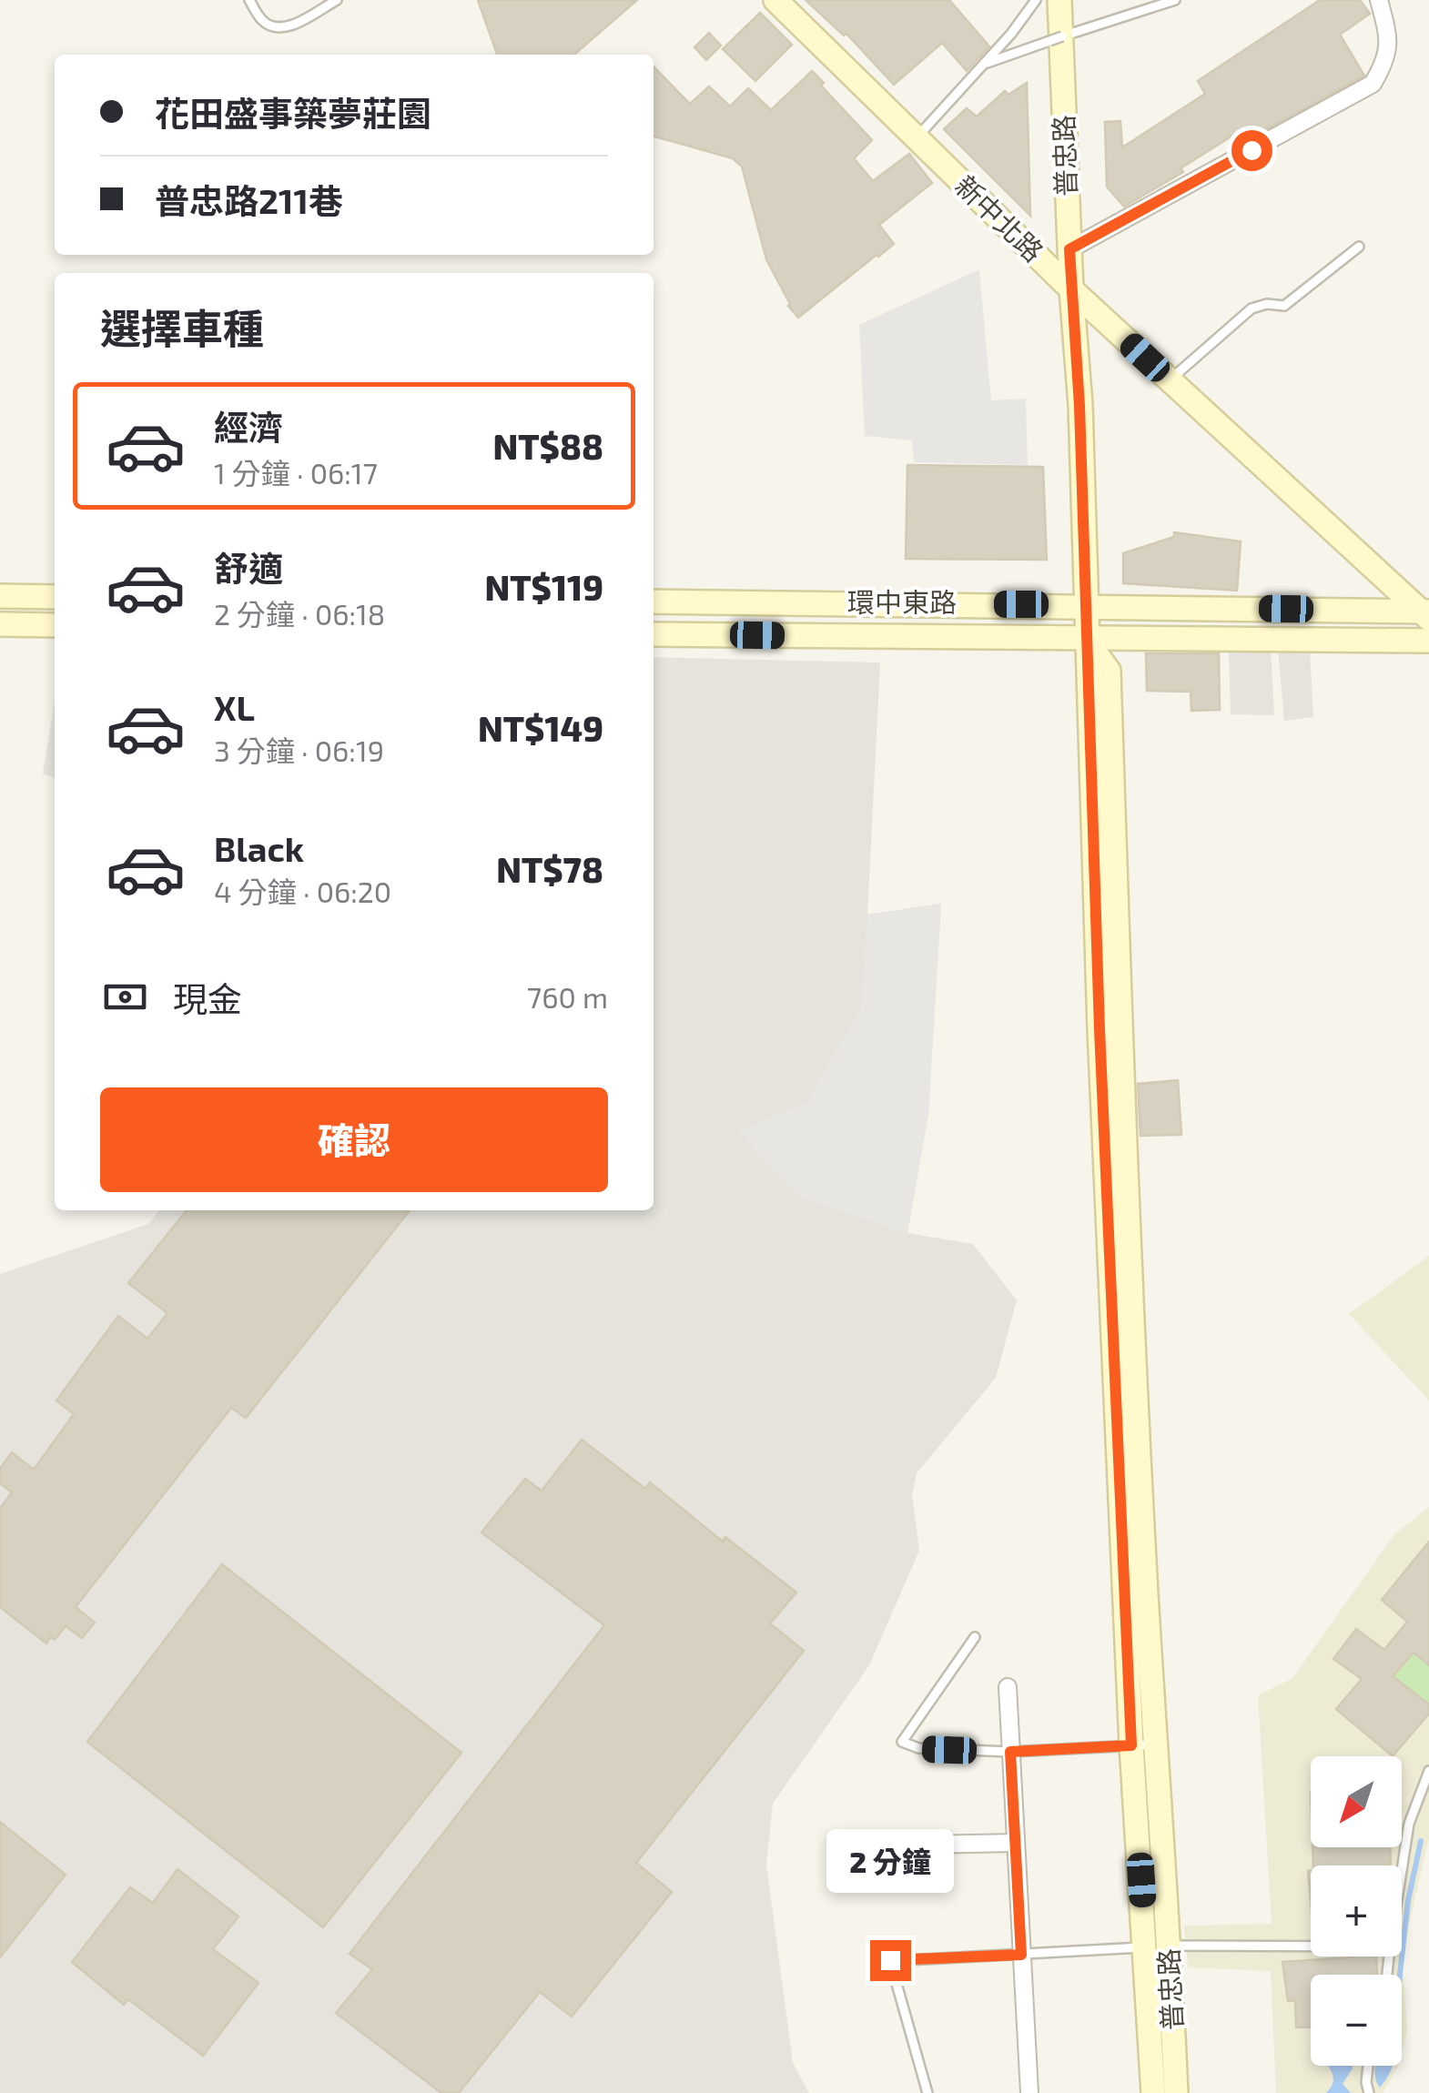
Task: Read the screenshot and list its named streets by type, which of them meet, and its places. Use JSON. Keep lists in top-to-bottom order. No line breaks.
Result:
{"streets":{"street":["普忠路","新中北路","環中東路"]},"crossings":[["普忠路","新中北路"],["普忠路","環中東路"],["新中北路","環中東路"]],"north":"bottom left","page":{"banner":["花田盛事築夢莊園","普忠路211巷"],"heading":"選擇車種","list":[{"name":"經濟","note":"1 分鐘 · 06:17","value":"NT$88"},{"name":"舒適","note":"2 分鐘 · 06:18","value":"NT$119"},{"name":"XL","note":"3 分鐘 · 06:19","value":"NT$149"},{"name":"Black","note":"4 分鐘 · 06:20","value":"NT$78"}],"pay":["現金","760 m"],"buttons":"確認","map_buttons":["+","−"],"bubble":"2 分鐘"}}
